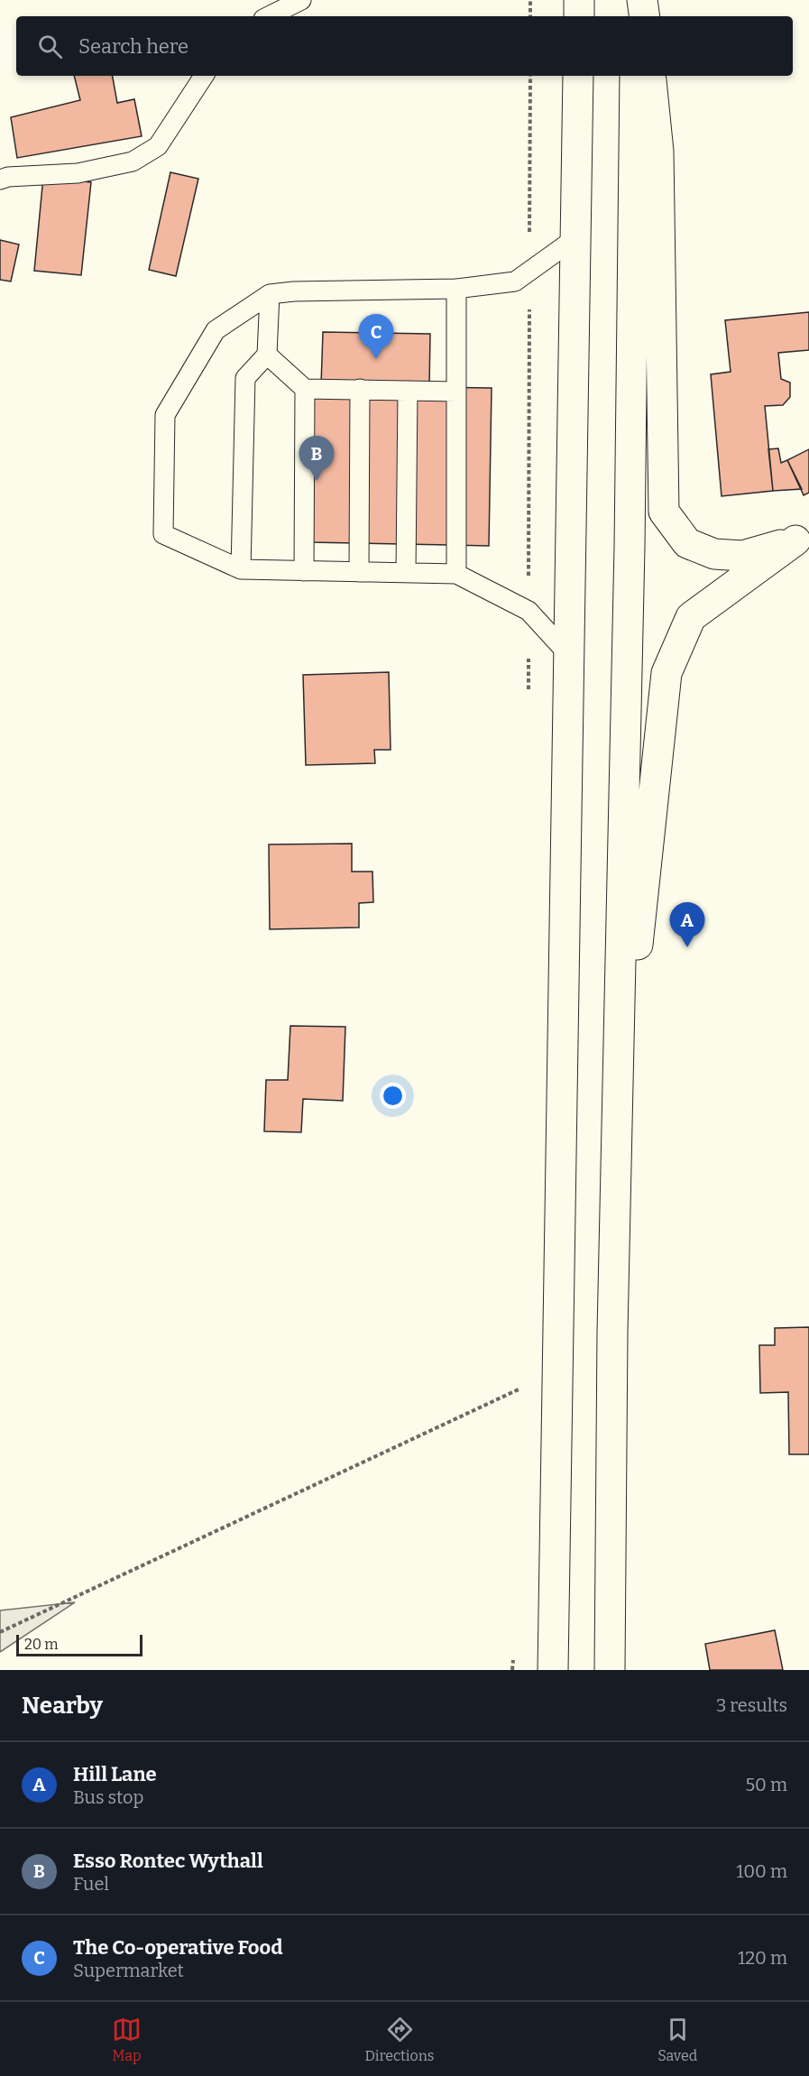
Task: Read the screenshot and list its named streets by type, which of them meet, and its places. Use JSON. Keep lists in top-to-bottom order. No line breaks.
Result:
{"scale_bar":"20 m","page":{"search":"Search here","pins":["C","B","A"],"scale":"20 m","heading":["Nearby","3 results"],"list":[{"mark":"A","name":"Hill Lane","note":"Bus stop","value":"50 m"},{"mark":"B","name":"Esso Rontec Wythall","note":"Fuel","value":"100 m"},{"mark":"C","name":"The Co-operative Food","note":"Supermarket","value":"120 m"}],"nav":["Map","Directions","Saved"]}}
